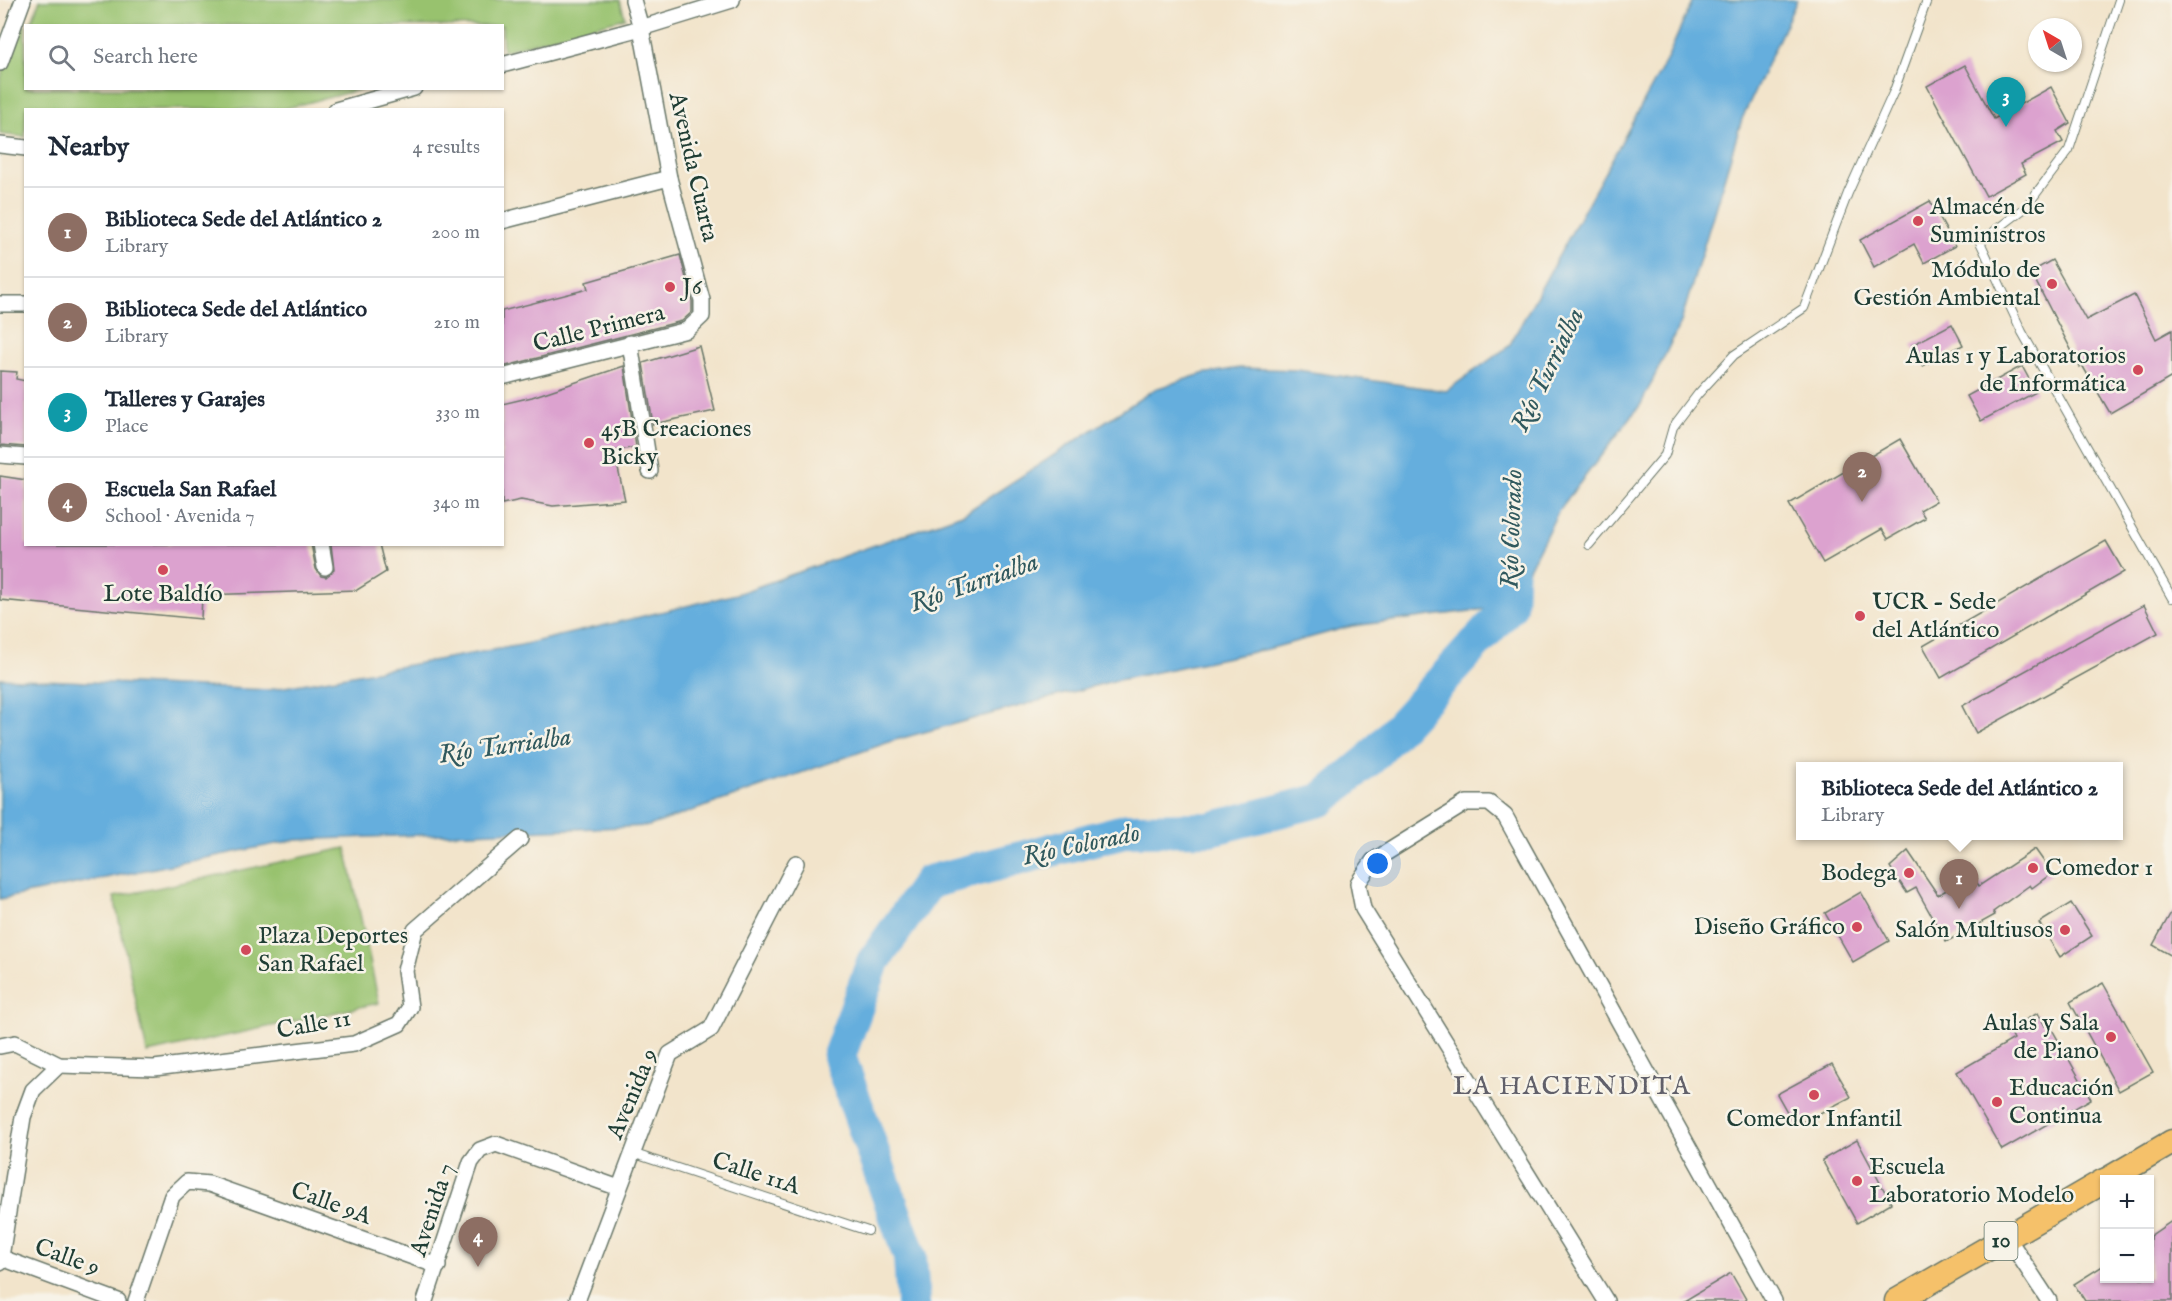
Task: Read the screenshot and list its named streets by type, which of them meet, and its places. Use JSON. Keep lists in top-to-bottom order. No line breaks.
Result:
{"streets":{"main road":["10"],"street":["Avenida Cuarta","Calle Primera","Calle 11","Avenida 9","Calle 9A","Avenida 7","Calle 9"],"lane":["Calle 11A"]},"crossings":[["Avenida Cuarta","Calle Primera"],["Avenida 9","Calle 11A"],["Avenida 9","Avenida 7"],["Calle 9A","Avenida 7"]],"districts":["LA HACIENDITA"],"water":["Río Turrialba","Río Colorado"],"places":["Almacén de Suministros","Módulo de Gestión Ambiental","J6","Aulas 1 y Laboratorios de Informática","45B Creaciones Bicky","Lote Baldío","UCR - Sede del Atlántico","Comedor 1","Bodega","Diseño Gráfico","Salón Multiusos","Plaza Deportes San Rafael","Aulas y Sala de Piano","Comedor Infantil","Educación Continua","Escuela Laboratorio Modelo"],"north":"top left","page":{"search":"Search here","pins":["3","2","1","4"],"heading":["Nearby","4 results"],"list":[{"mark":"1","name":"Biblioteca Sede del Atlántico 2","note":"Library","value":"200 m"},{"mark":"2","name":"Biblioteca Sede del Atlántico","note":"Library","value":"210 m"},{"mark":"3","name":"Talleres y Garajes","note":"Place","value":"330 m"},{"mark":"4","name":"Escuela San Rafael","note":"School · Avenida 7","value":"340 m"}],"popup":["Biblioteca Sede del Atlántico 2","Library"],"map_buttons":["+","−"]}}
